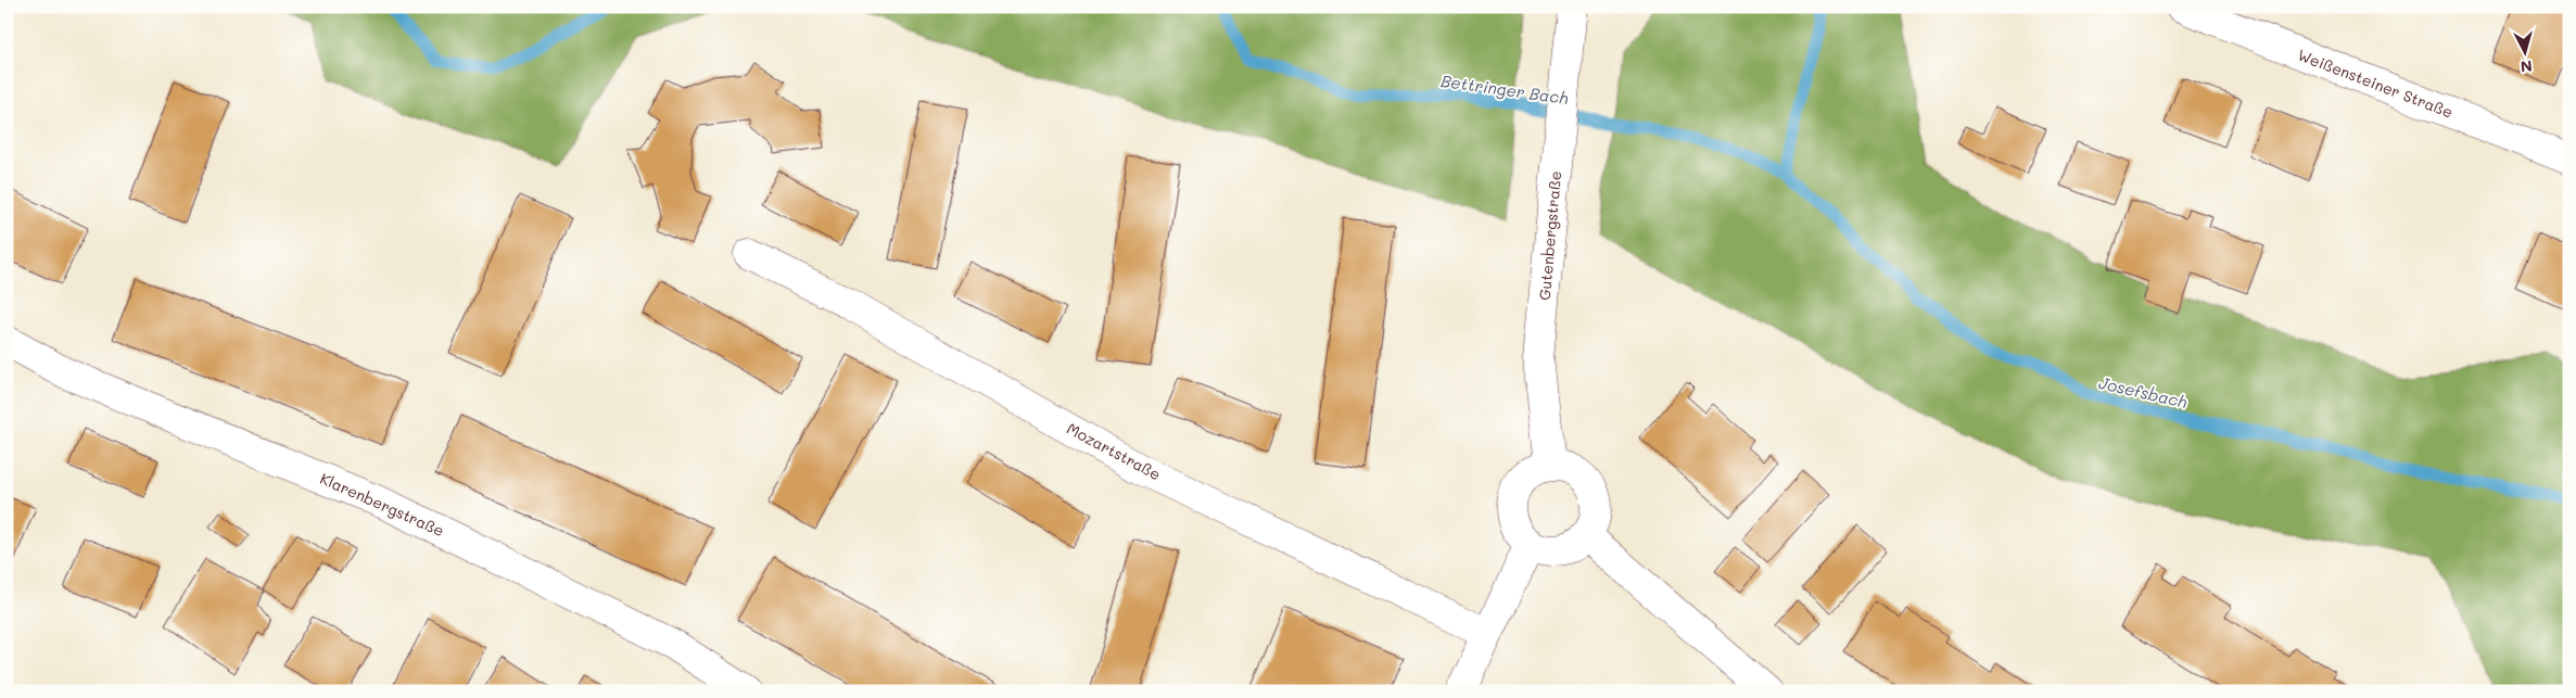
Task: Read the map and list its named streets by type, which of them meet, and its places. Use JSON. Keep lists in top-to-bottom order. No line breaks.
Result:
{"streets":{"street":["Weißensteiner Straße","Gutenbergstraße","Mozartstraße","Klarenbergstraße"]},"water":["Bettringer Bach","Josefsbach"],"north":"bottom"}
